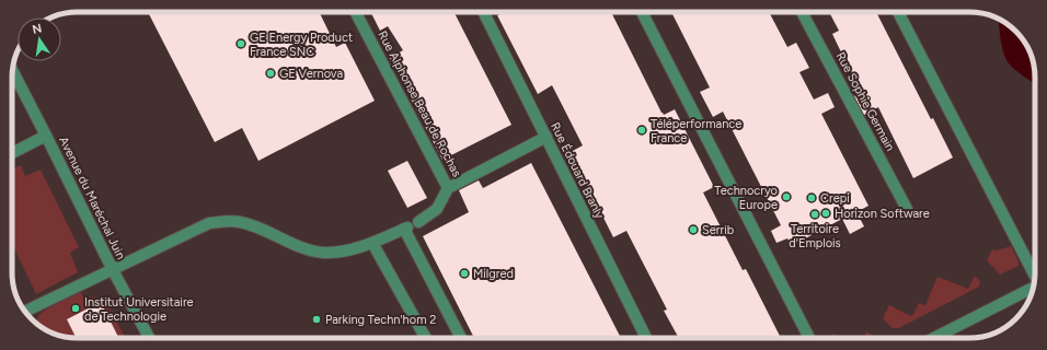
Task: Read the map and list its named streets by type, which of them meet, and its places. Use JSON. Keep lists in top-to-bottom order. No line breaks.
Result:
{"streets":{"street":["Rue Sophie Germain","Rue Alphonse Beau de Rochas","Rue Édouard Branly","Avenue du Maréchal Juin"]},"places":["GE Energy Product France SNC","GE Vernova","Téléperformance France","Technocryo Europe","Crepi","Horizon Software","Territoire d'Emplois","Serrib","Milgred","Institut Universitaire de Technologie","Parking Techn'hom 2"],"north":"top"}
